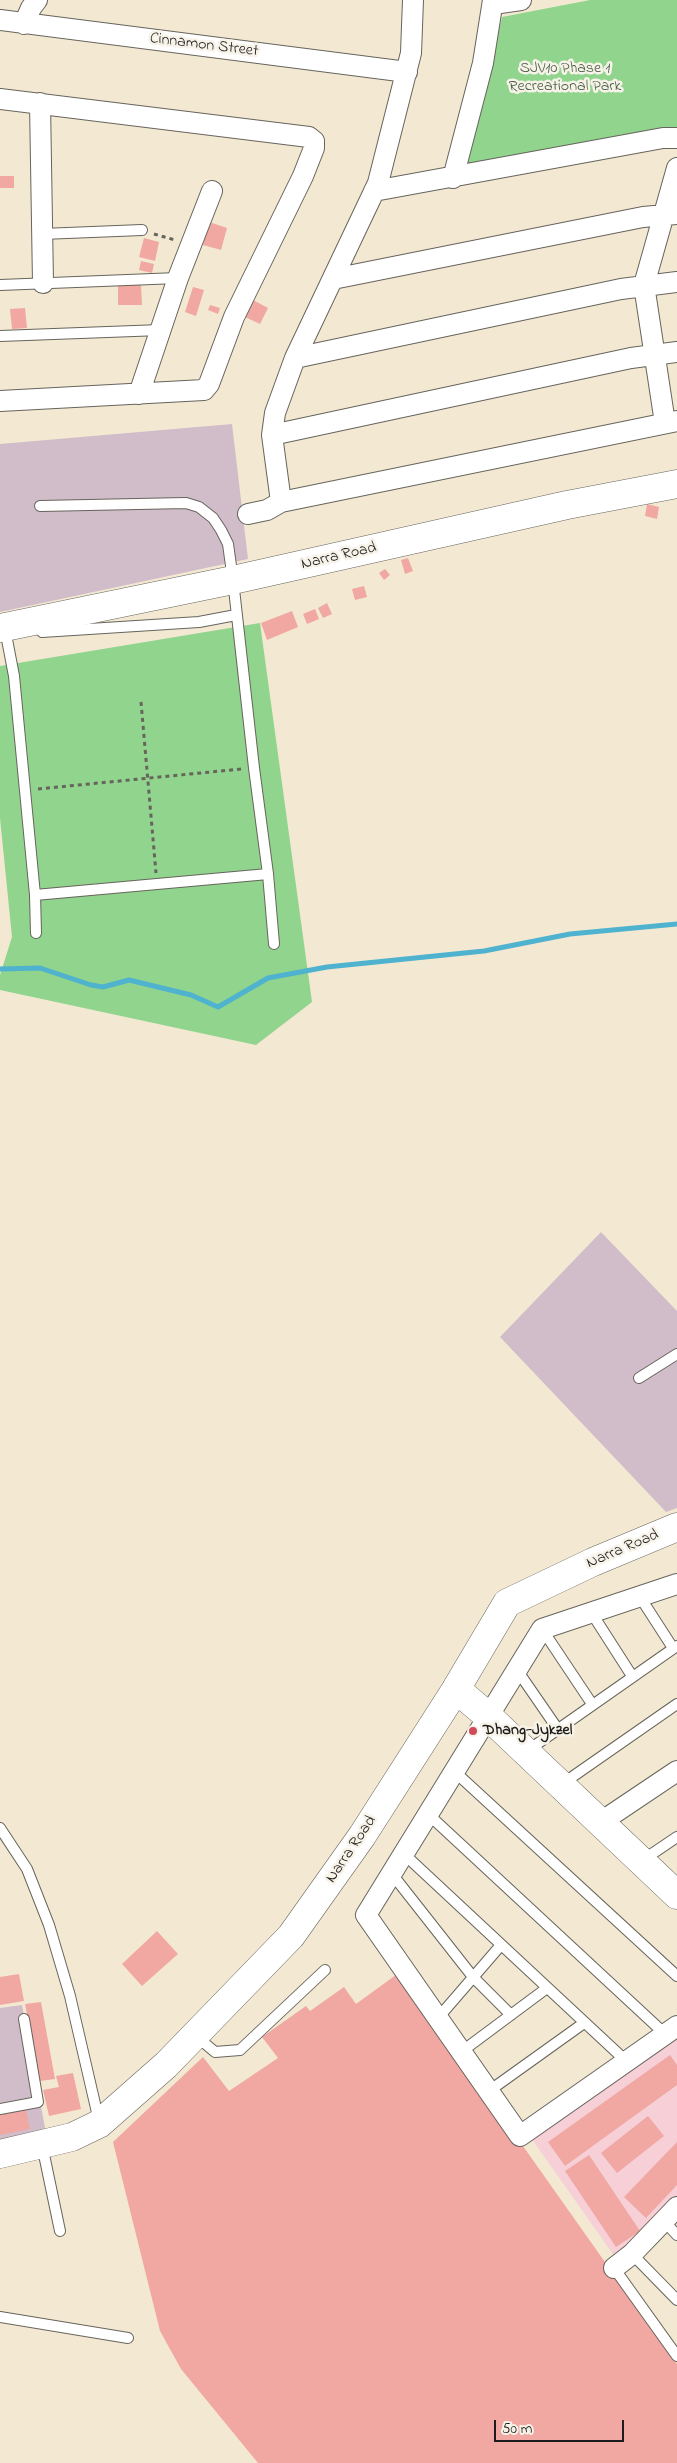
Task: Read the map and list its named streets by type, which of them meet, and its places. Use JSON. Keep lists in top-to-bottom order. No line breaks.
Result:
{"streets":{"street":["Cinnamon Street","Narra Road"]},"parks":["SJV10 Phase 1 Recreational Park"],"places":["Dhang-Jykzel"],"scale_bar":"50 m"}
